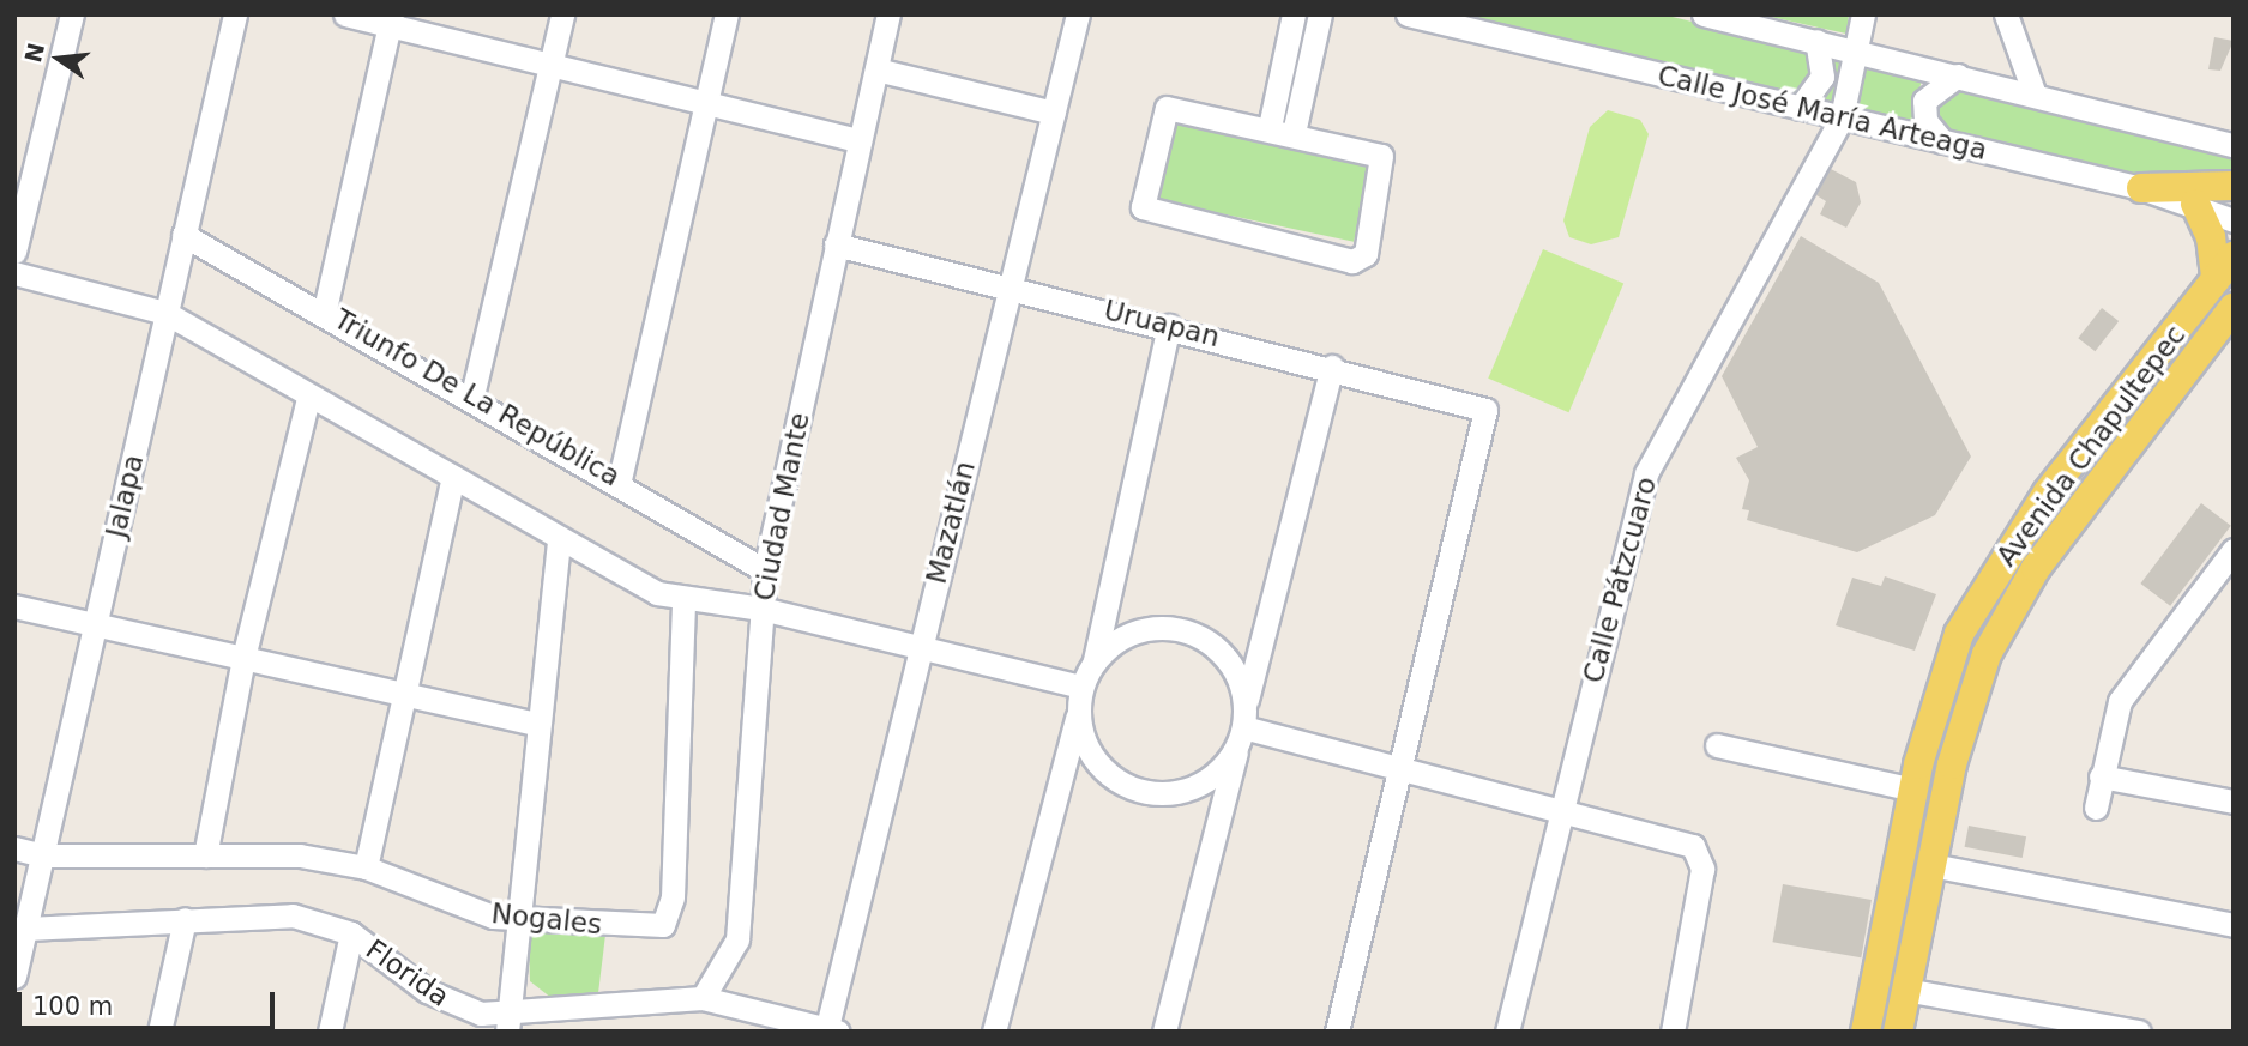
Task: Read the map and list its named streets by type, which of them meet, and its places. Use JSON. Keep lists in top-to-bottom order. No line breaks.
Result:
{"streets":{"main road":["Avenida Chapultepec"],"street":["Calle José María Arteaga","Uruapan","Triunfo De La República","Jalapa","Ciudad Mante","Mazatlán","Calle Pátzcuaro","Nogales","Florida"]},"crossings":[["Calle José María Arteaga","Calle Pátzcuaro"],["Uruapan","Ciudad Mante"],["Uruapan","Mazatlán"],["Triunfo De La República","Jalapa"],["Triunfo De La República","Ciudad Mante"],["Jalapa","Nogales"],["Jalapa","Florida"],["Ciudad Mante","Florida"],["Mazatlán","Florida"]],"scale_bar":"100 m","north":"left"}
